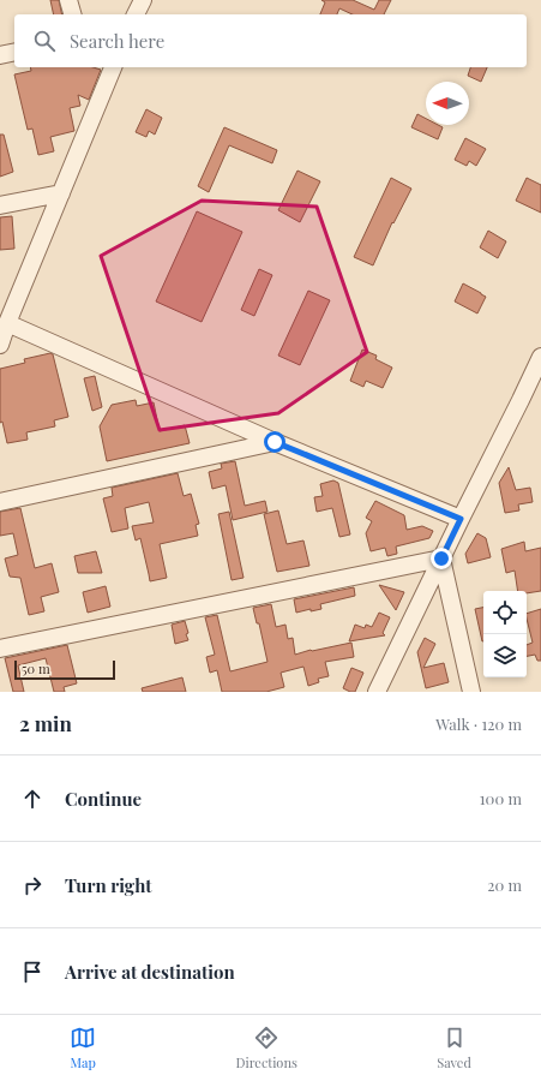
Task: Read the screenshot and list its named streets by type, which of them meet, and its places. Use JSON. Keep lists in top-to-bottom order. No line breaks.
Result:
{"scale_bar":"50 m","north":"left","page":{"search":"Search here","scale":"50 m","heading":["2 min","Walk · 120 m"],"list":[["Continue","100 m"],["Turn right","20 m"],"Arrive at destination"],"nav":["Map","Directions","Saved"]}}
